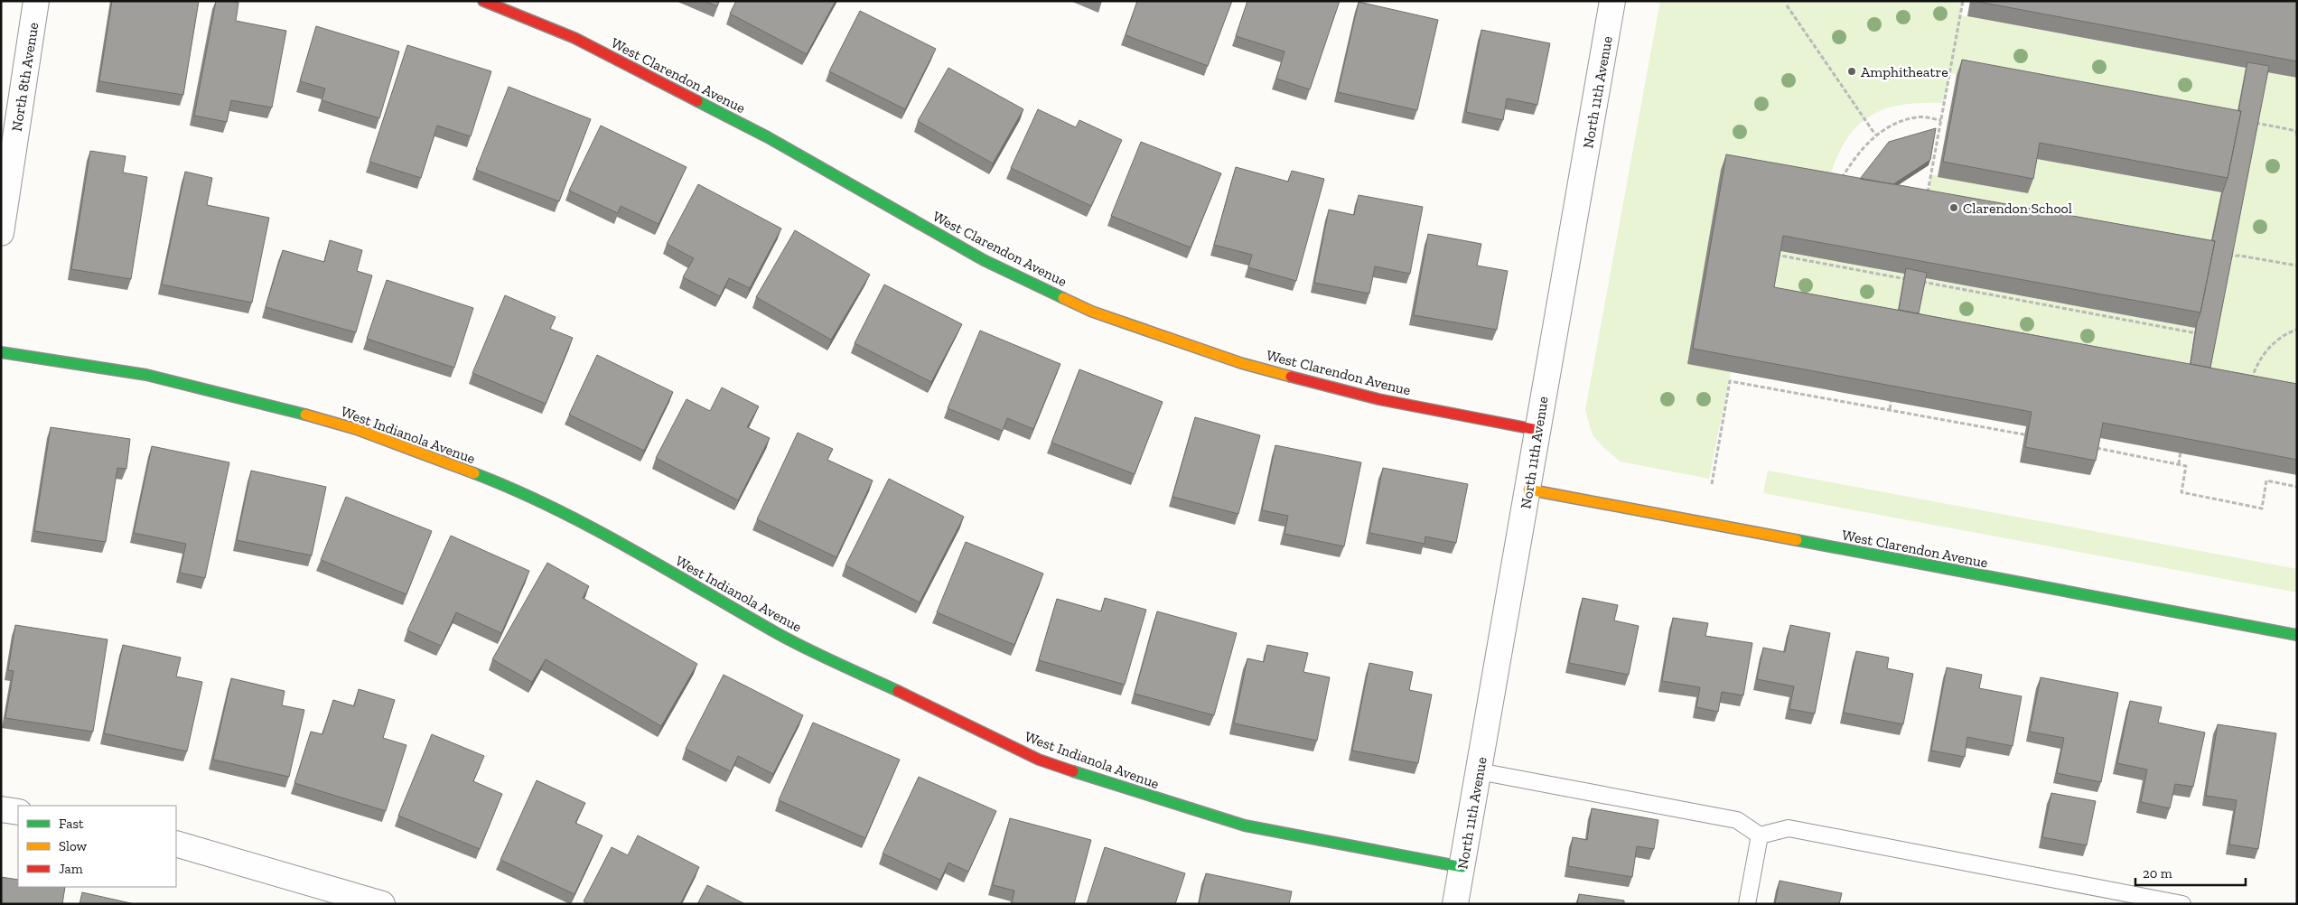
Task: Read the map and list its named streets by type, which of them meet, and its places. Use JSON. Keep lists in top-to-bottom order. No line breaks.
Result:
{"streets":{"street":["West Clarendon Avenue","North 8th Avenue","North 11th Avenue","West Indianola Avenue"]},"crossings":[["West Clarendon Avenue","North 11th Avenue"],["North 11th Avenue","West Indianola Avenue"]],"places":["Amphitheatre","Clarendon School"],"legend":["Fast","Slow","Jam"],"scale_bar":"20 m"}
